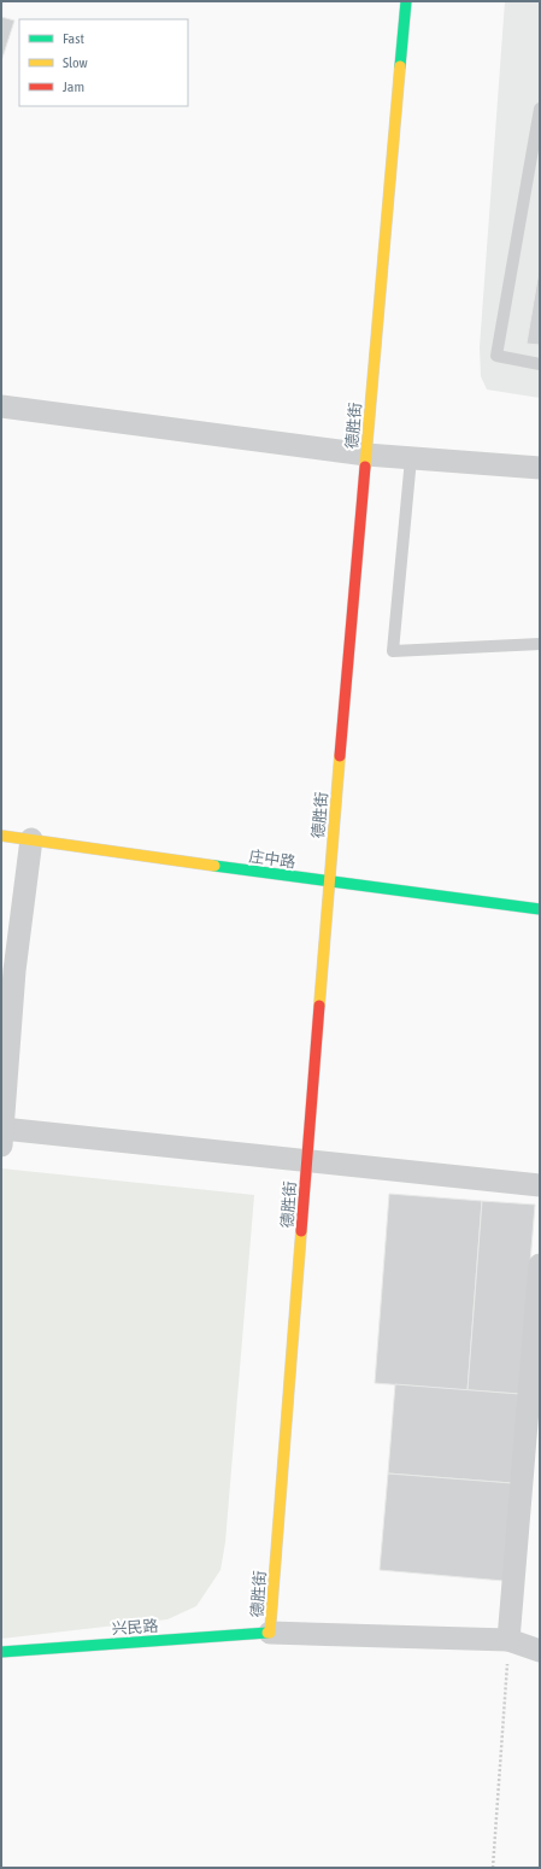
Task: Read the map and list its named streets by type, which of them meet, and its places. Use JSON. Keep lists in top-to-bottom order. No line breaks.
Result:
{"streets":{"street":["德胜街","庄中路","兴民路"]},"crossings":[["德胜街","庄中路"],["德胜街","兴民路"]],"legend":["Fast","Slow","Jam"]}
